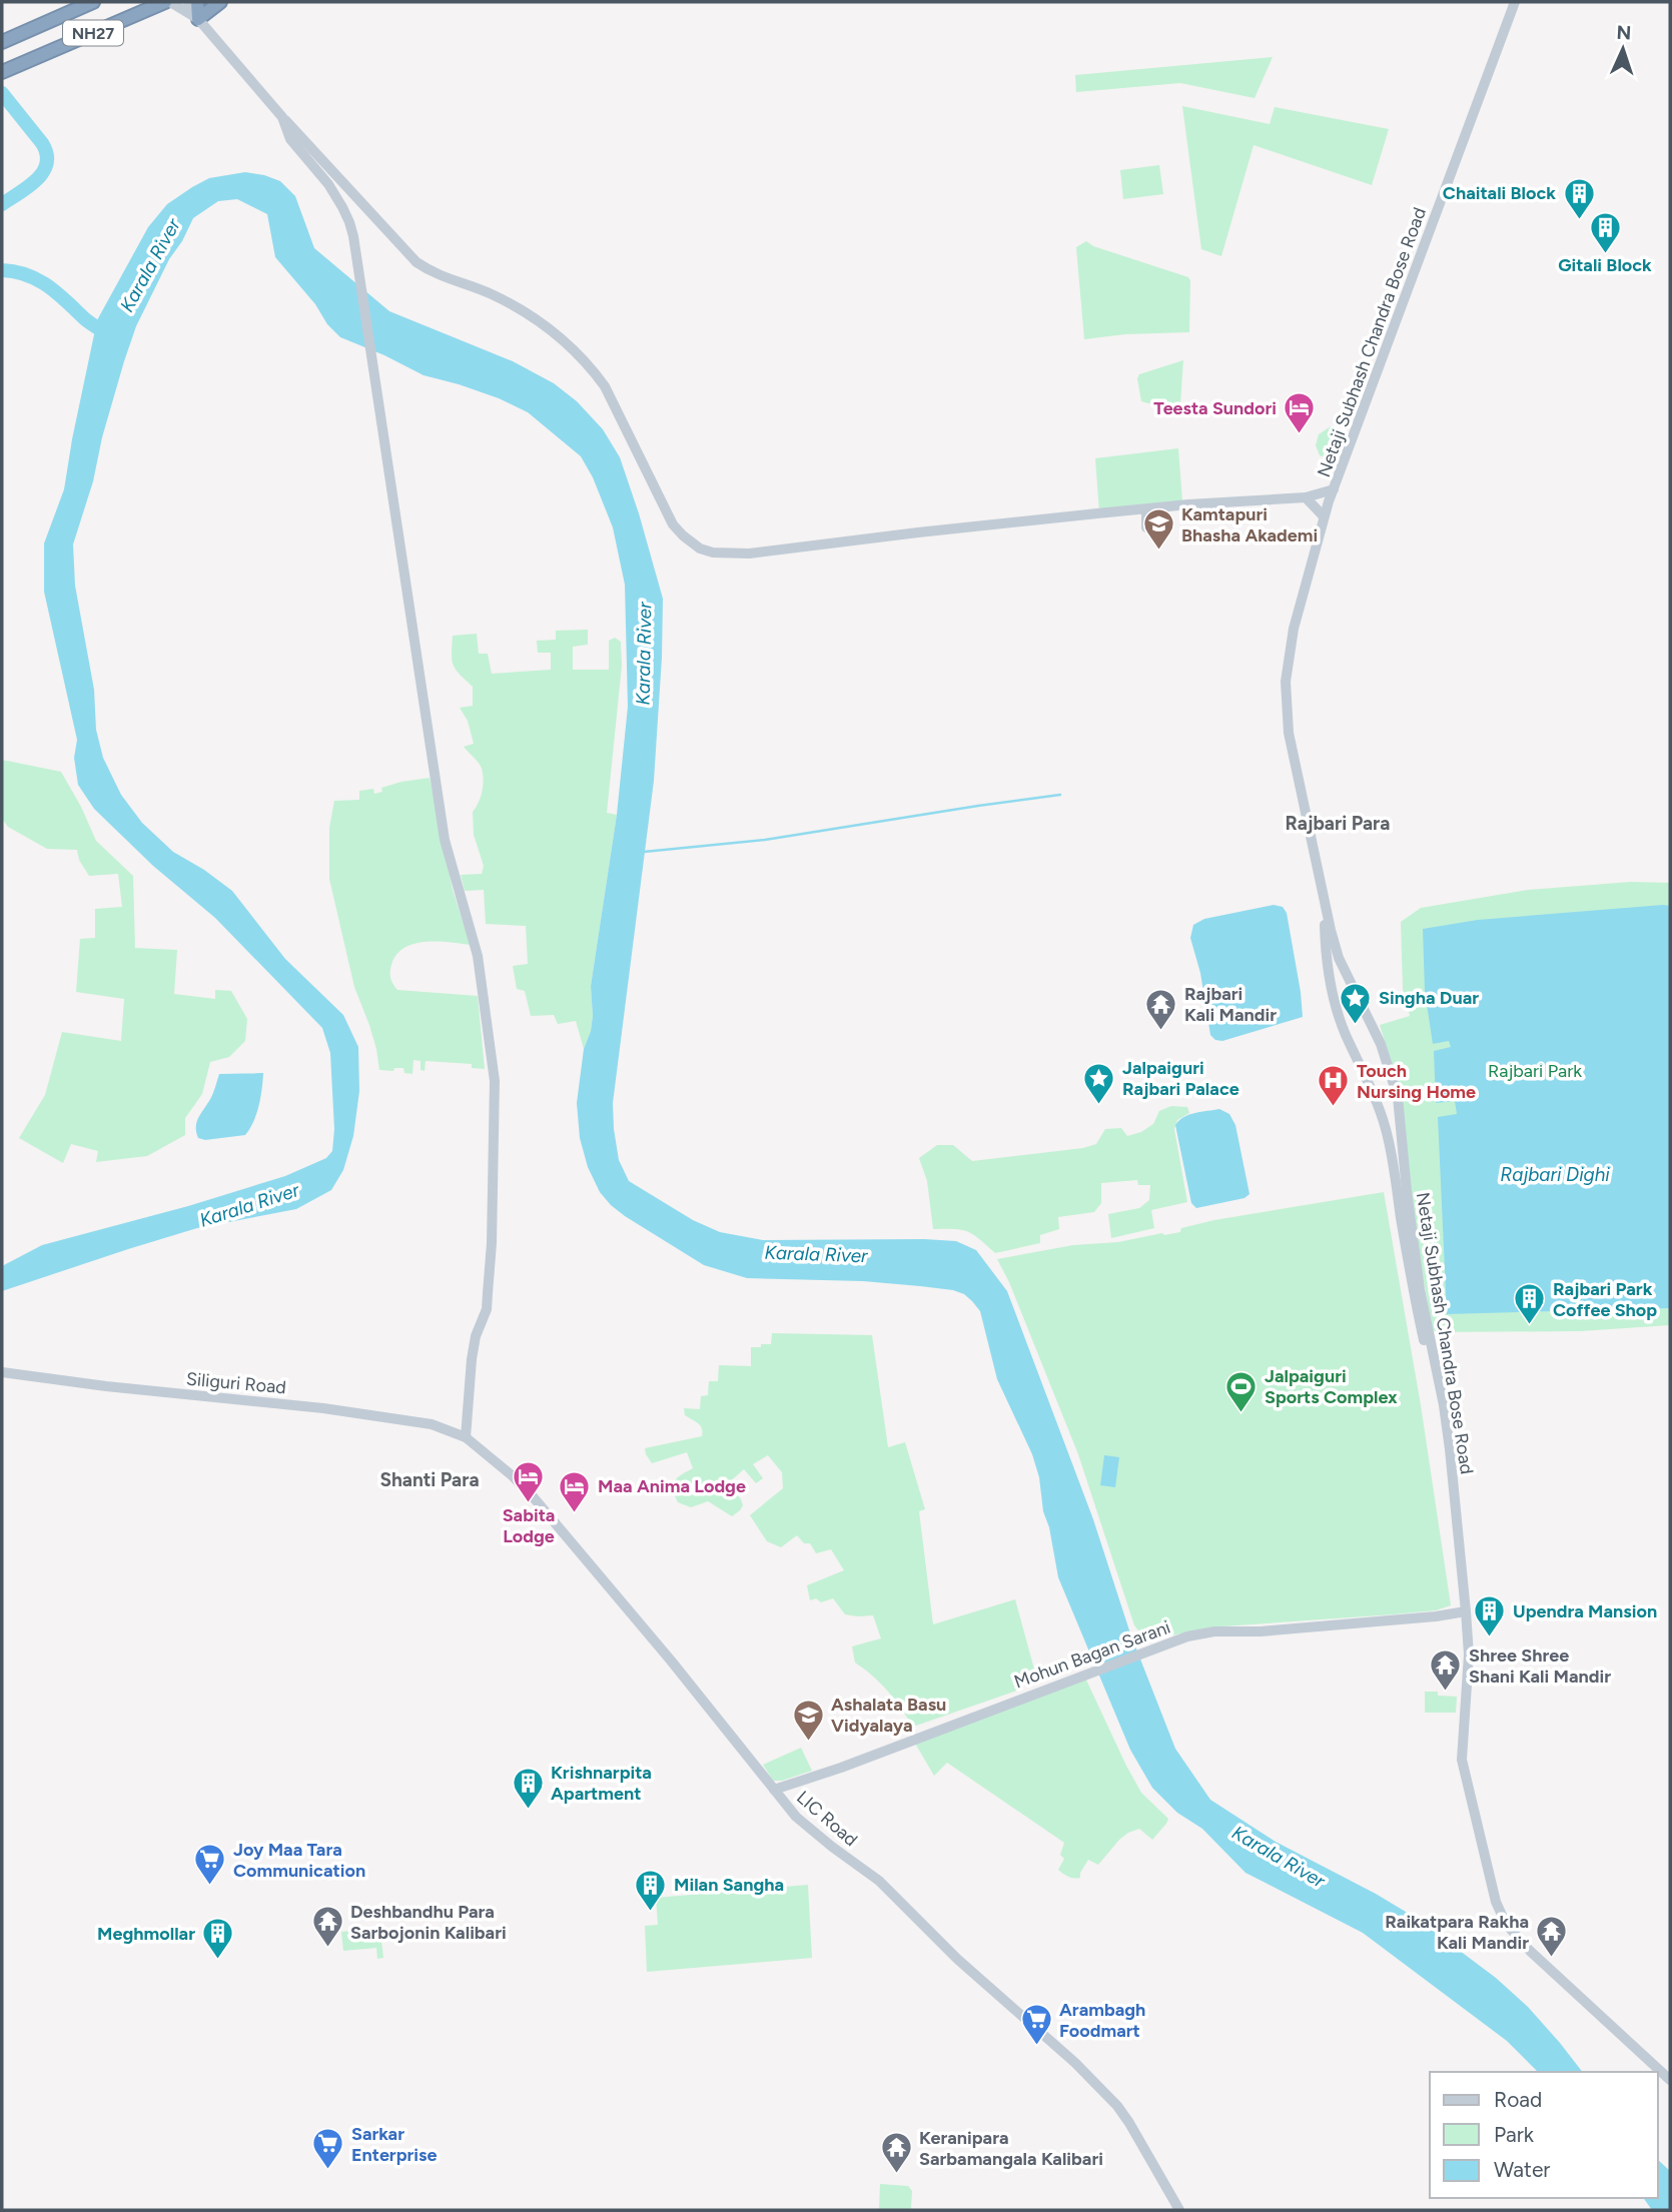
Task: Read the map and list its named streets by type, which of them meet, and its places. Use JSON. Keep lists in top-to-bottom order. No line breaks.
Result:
{"streets":{"highway":["NH27"],"street":["Netaji Subhash Chandra Bose Road","Siliguri Road","Mohun Bagan Sarani","LIC Road"]},"crossings":[["Netaji Subhash Chandra Bose Road","Mohun Bagan Sarani"],["Siliguri Road","LIC Road"],["Mohun Bagan Sarani","LIC Road"]],"districts":["Rajbari Para","Shanti Para"],"water":["Karala River","Rajbari Dighi"],"parks":["Rajbari Park"],"places":{"building":["Chaitali Block","Gitali Block","Rajbari Park Coffee Shop","Upendra Mansion","Krishnarpita Apartment","Milan Sangha","Meghmollar"],"hotel":["Teesta Sundori","Sabita Lodge","Maa Anima Lodge"],"school or university":["Kamtapuri Bhasha Akademi","Ashalata Basu Vidyalaya"],"place":["Singha Duar","Jalpaiguri Rajbari Palace"],"temple":["Rajbari Kali Mandir","Shree Shree Shani Kali Mandir","Deshbandhu Para Sarbojonin Kalibari","Raikatpara Rakha Kali Mandir","Keranipara Sarbamangala Kalibari"],"hospital":["Touch Nursing Home"],"sports":["Jalpaiguri Sports Complex"],"supermarket":["Joy Maa Tara Communication","Arambagh Foodmart","Sarkar Enterprise"]},"legend":["Road","Park","Water"],"north":"top"}
